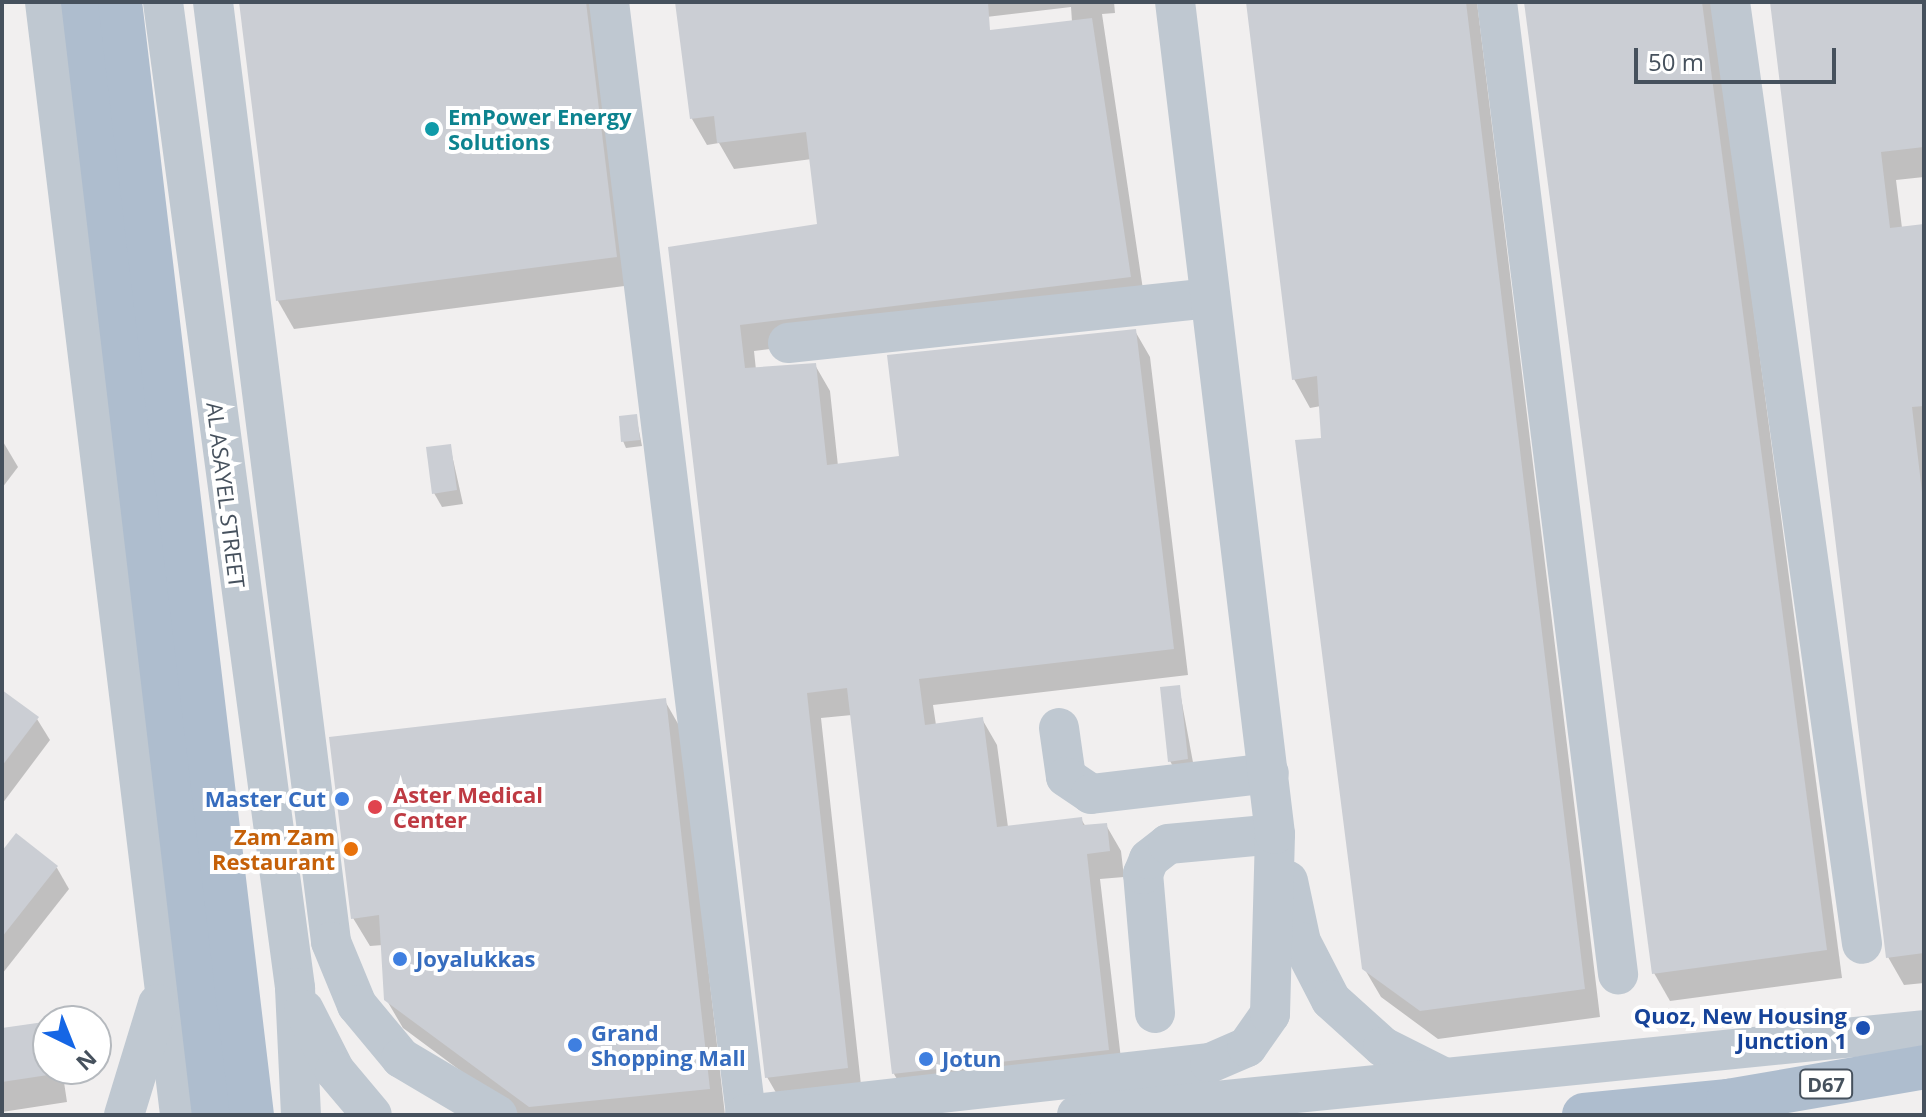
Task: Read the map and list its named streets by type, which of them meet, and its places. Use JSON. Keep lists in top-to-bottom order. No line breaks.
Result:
{"streets":{"main road":["D67"],"street":["AL ASAYEL STREET"]},"places":["EmPower Energy Solutions","Master Cut","Aster Medical Center","Zam Zam Restaurant","Joyalukkas","Quoz, New Housing Junction 1","Grand Shopping Mall","Jotun"],"scale_bar":"50 m","north":"bottom right"}
